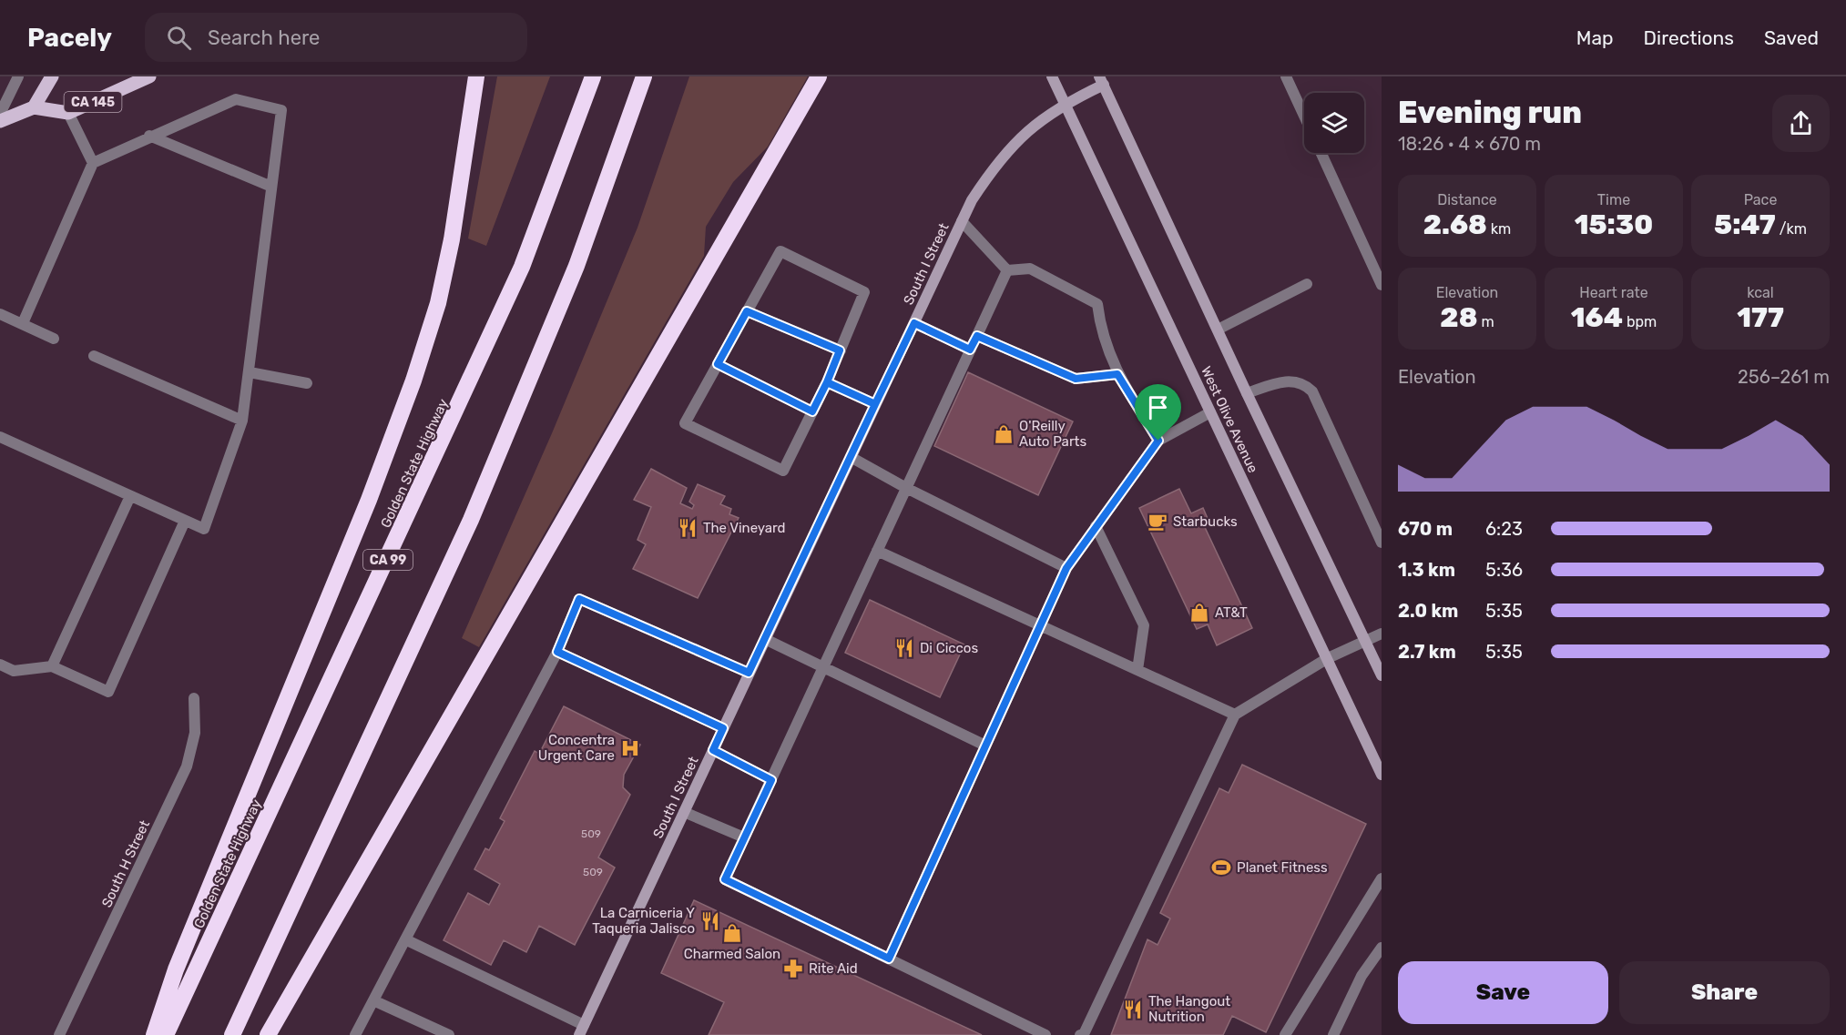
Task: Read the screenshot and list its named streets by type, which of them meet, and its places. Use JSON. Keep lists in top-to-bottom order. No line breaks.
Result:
{"streets":{"highway":["Golden State Highway","CA 99"],"main road":["CA 145","South I Street","West Olive Avenue"],"street":["South H Street"]},"crossings":[["South I Street","West Olive Avenue"]],"places":{"shop":["O'Reilly Auto Parts","AT&T","Charmed Salon"],"cafe":["Starbucks"],"restaurant":["The Vineyard","Di Ciccos","La Carniceria Y Taqueria Jalisco","The Hangout Nutrition"],"hospital":["Concentra Urgent Care"],"sports":["Planet Fitness"],"pharmacy":["Rite Aid"]},"house_numbers":["509","509"],"page":{"header":"Pacely","search":"Search here","nav":["Map","Directions","Saved"],"heading":["Evening run","18:26 · 4 × 670 m"],"stats":[["Distance","2.68 km"],["Time","15:30"],["Pace","5:47 /km"],["Elevation","28 m"],["Heart rate","164 bpm"],["kcal","177"]],"chart":["Elevation","256–261 m"],"list":[{"name":"670 m","note":"6:23"},{"name":"1.3 km","note":"5:36"},{"name":"2.0 km","note":"5:35"},{"name":"2.7 km","note":"5:35"}],"buttons":["Save","Share"]}}
